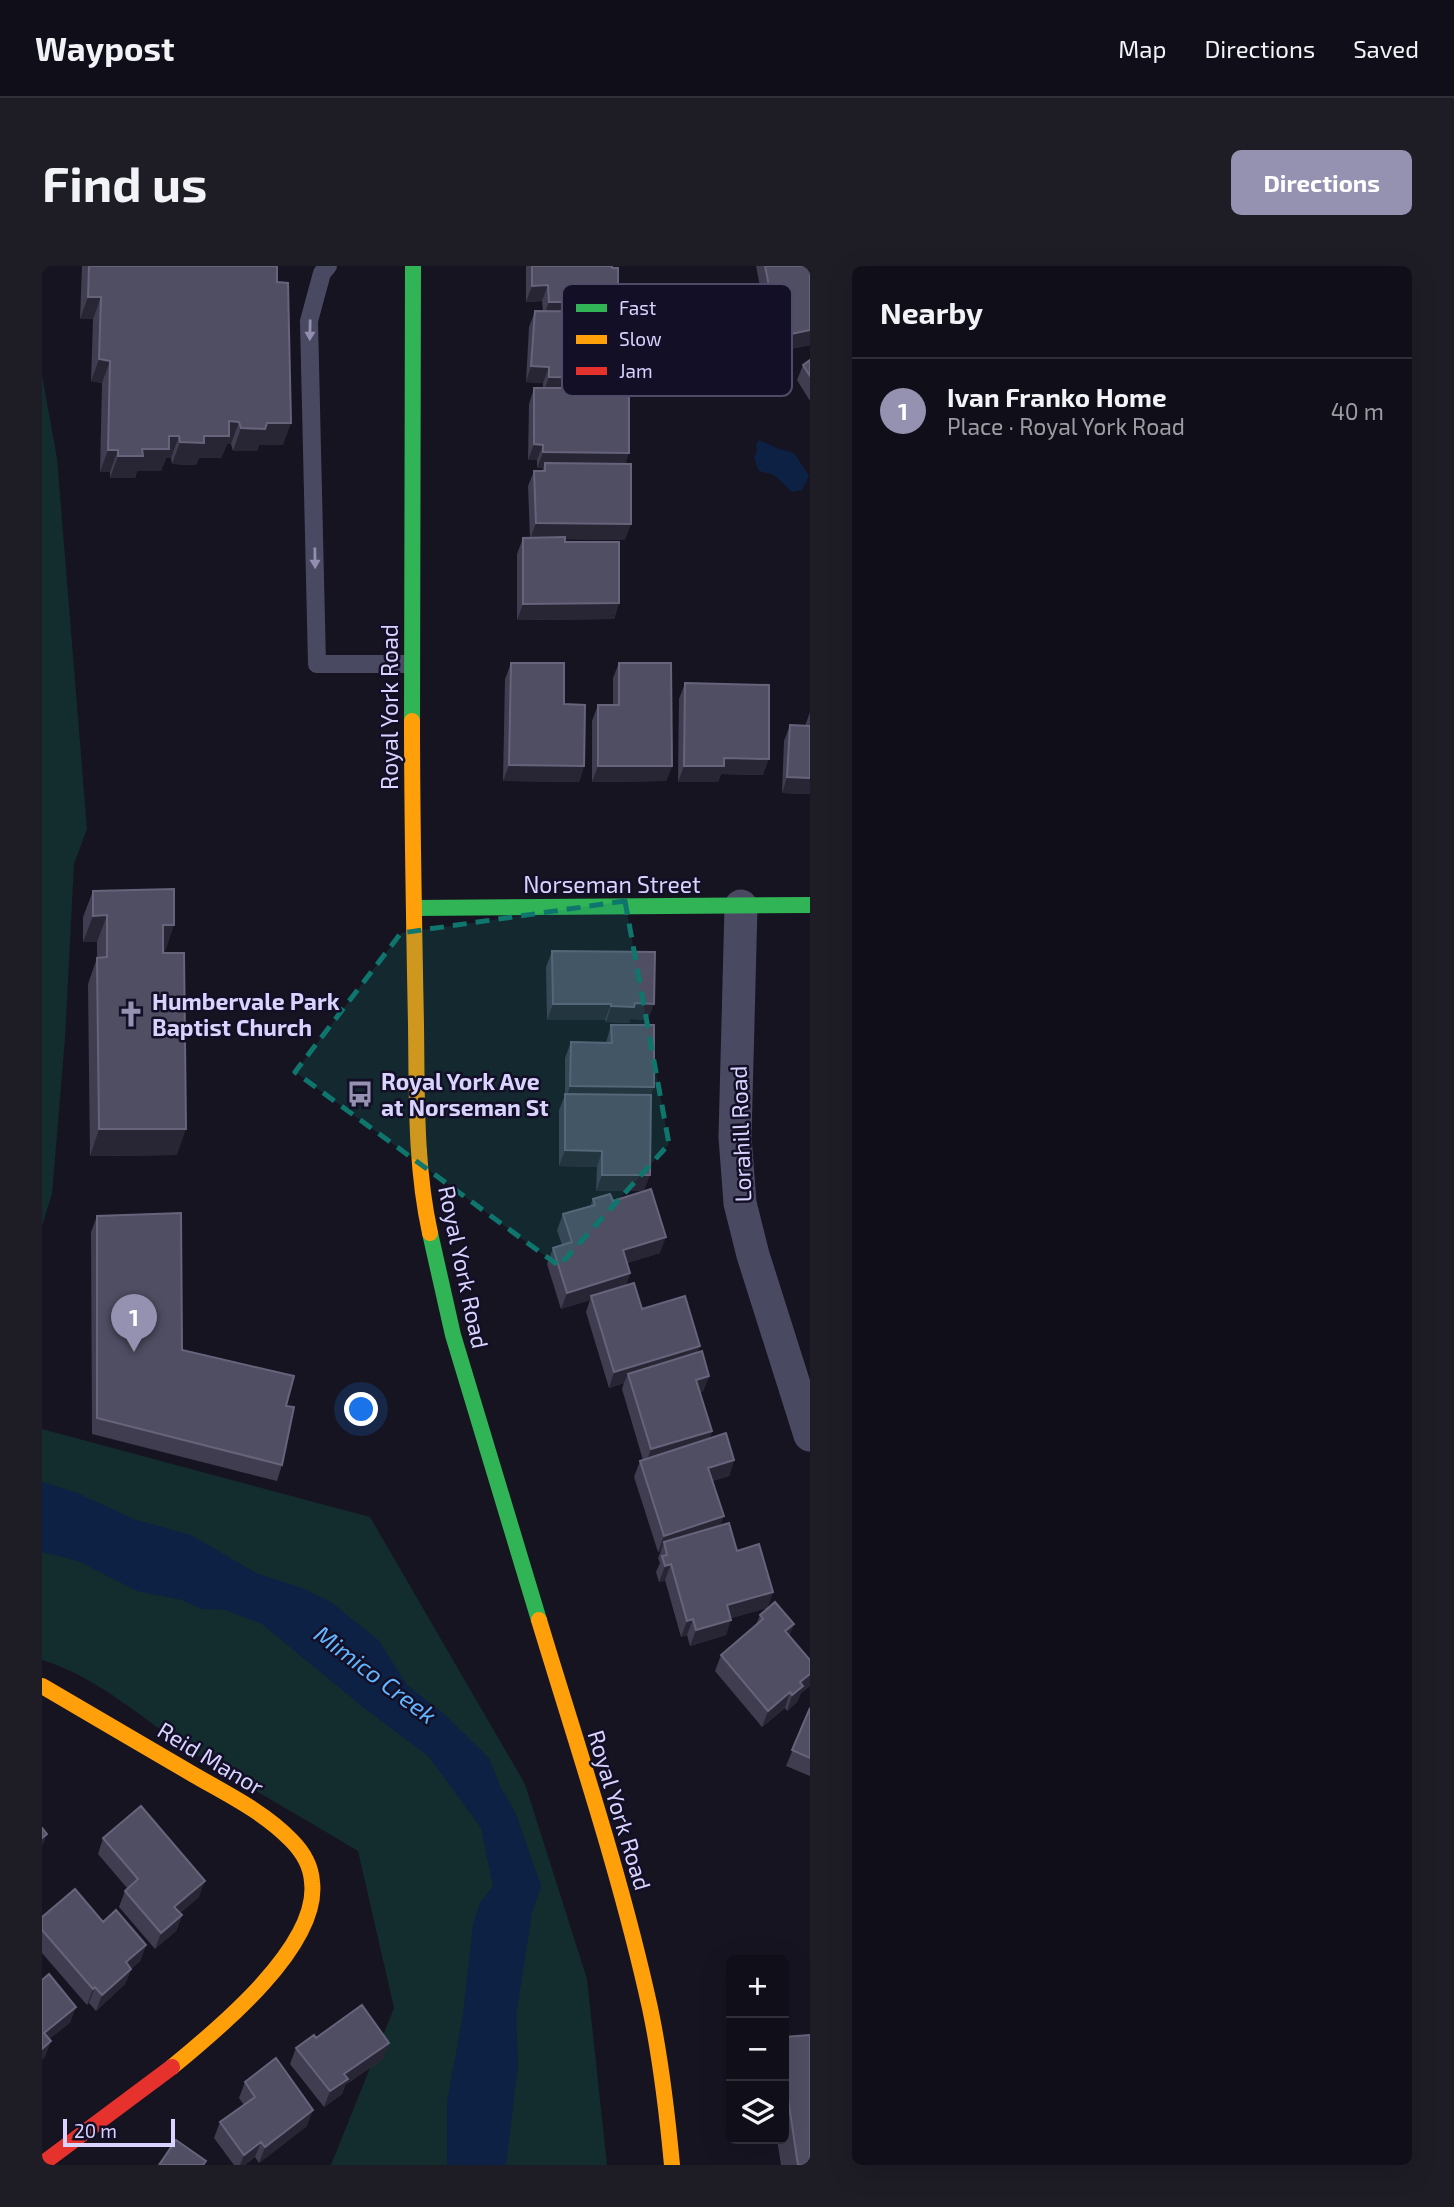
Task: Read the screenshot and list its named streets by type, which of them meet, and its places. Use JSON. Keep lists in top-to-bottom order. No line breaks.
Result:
{"streets":{"main road":["Royal York Road","Norseman Street","Reid Manor"],"street":["Lorahill Road"]},"crossings":[["Royal York Road","Norseman Street"],["Norseman Street","Lorahill Road"]],"water":["Mimico Creek"],"places":{"church":["Humbervale Park Baptist Church"],"bus stop":["Royal York Ave at Norseman St"]},"legend":["Fast","Slow","Jam"],"scale_bar":"20 m","page":{"header":"Waypost","nav":["Map","Directions","Saved"],"buttons":"Directions","title":"Find us","heading":"Nearby","list":[{"mark":"1","name":"Ivan Franko Home","note":"Place · Royal York Road","value":"40 m"}],"pins":"1","map_buttons":["+","−"],"scale":"20 m"}}
